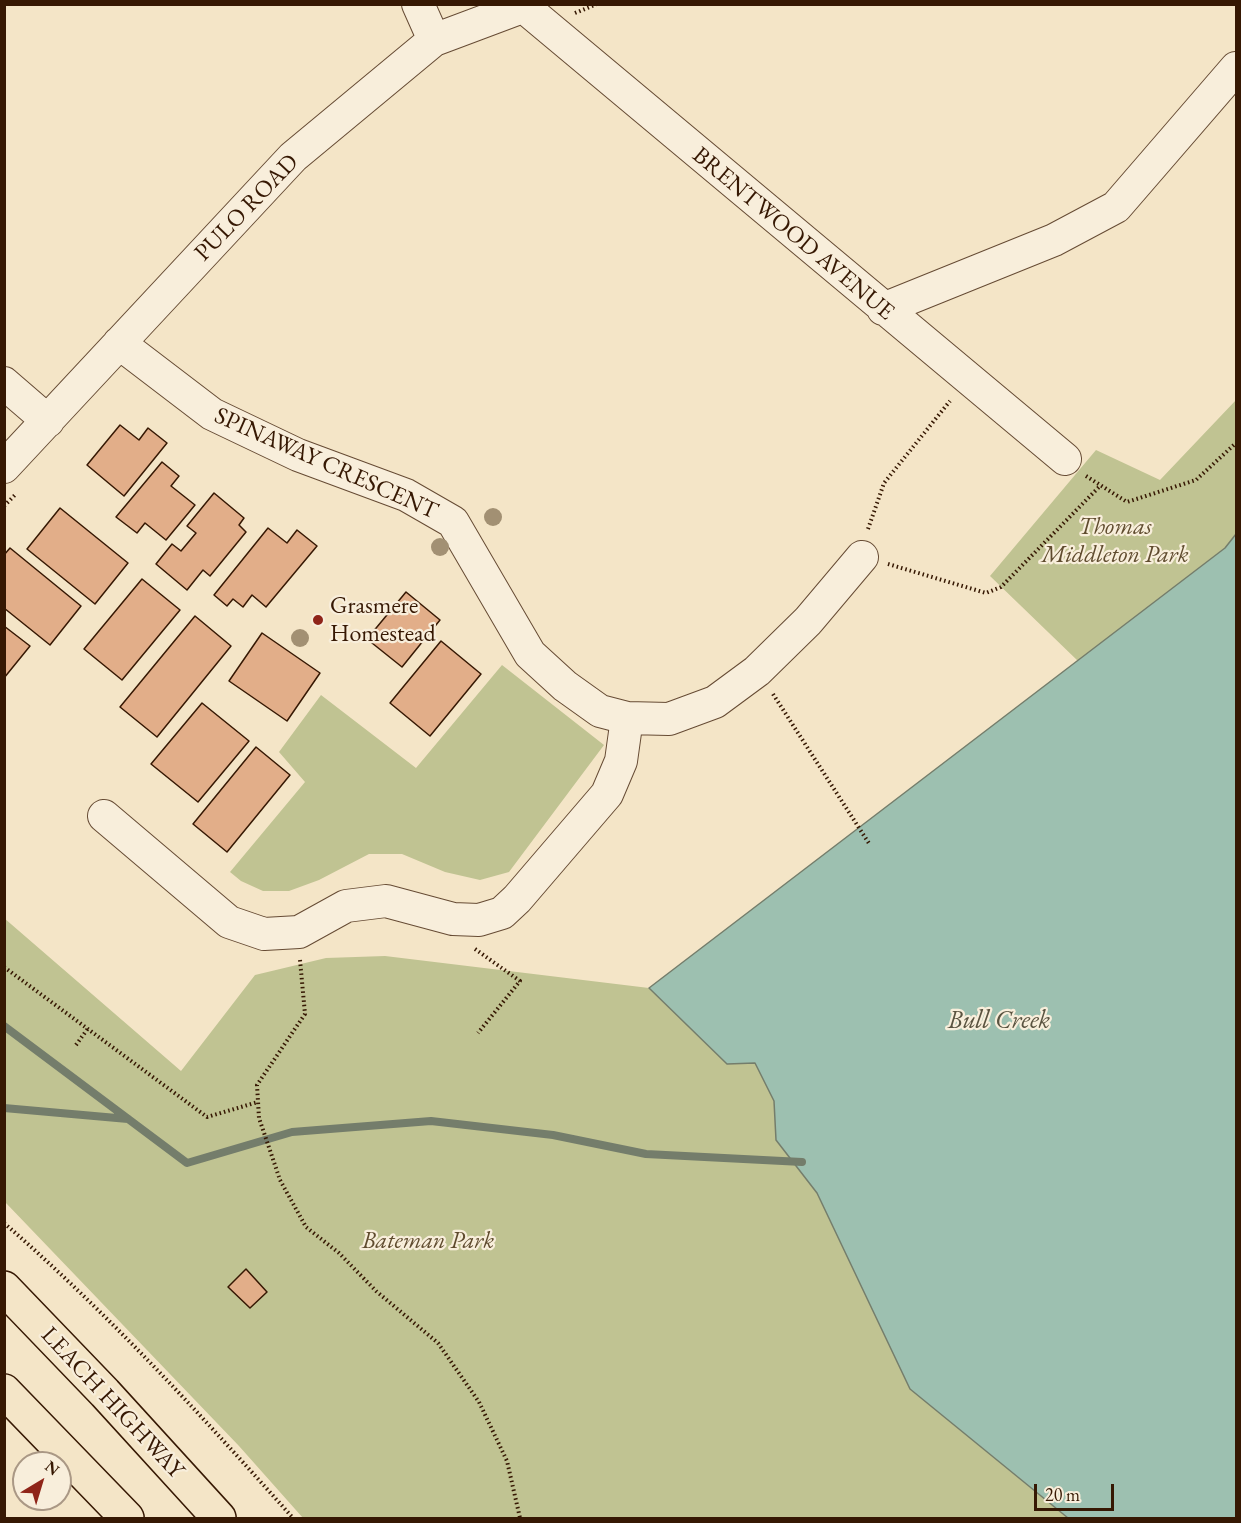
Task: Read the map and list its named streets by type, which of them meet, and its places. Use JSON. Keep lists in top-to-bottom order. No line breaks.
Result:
{"streets":{"highway":["LEACH HIGHWAY"],"street":["PULO ROAD","BRENTWOOD AVENUE","SPINAWAY CRESCENT"]},"crossings":[["PULO ROAD","BRENTWOOD AVENUE"],["PULO ROAD","SPINAWAY CRESCENT"]],"water":["Bull Creek"],"parks":["Thomas Middleton Park","Bateman Park"],"places":["Grasmere Homestead"],"scale_bar":"20 m","north":"top right"}
